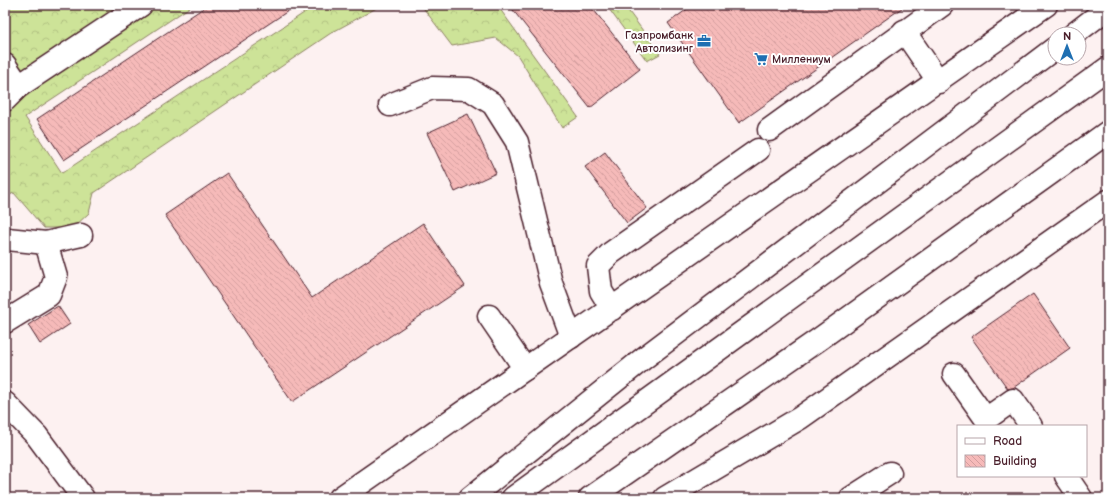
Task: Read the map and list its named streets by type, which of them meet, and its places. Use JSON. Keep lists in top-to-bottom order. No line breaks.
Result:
{"places":{"office":["Газпромбанк Автолизинг"],"supermarket":["Миллениум"]},"legend":["Road","Building"],"north":"top"}
